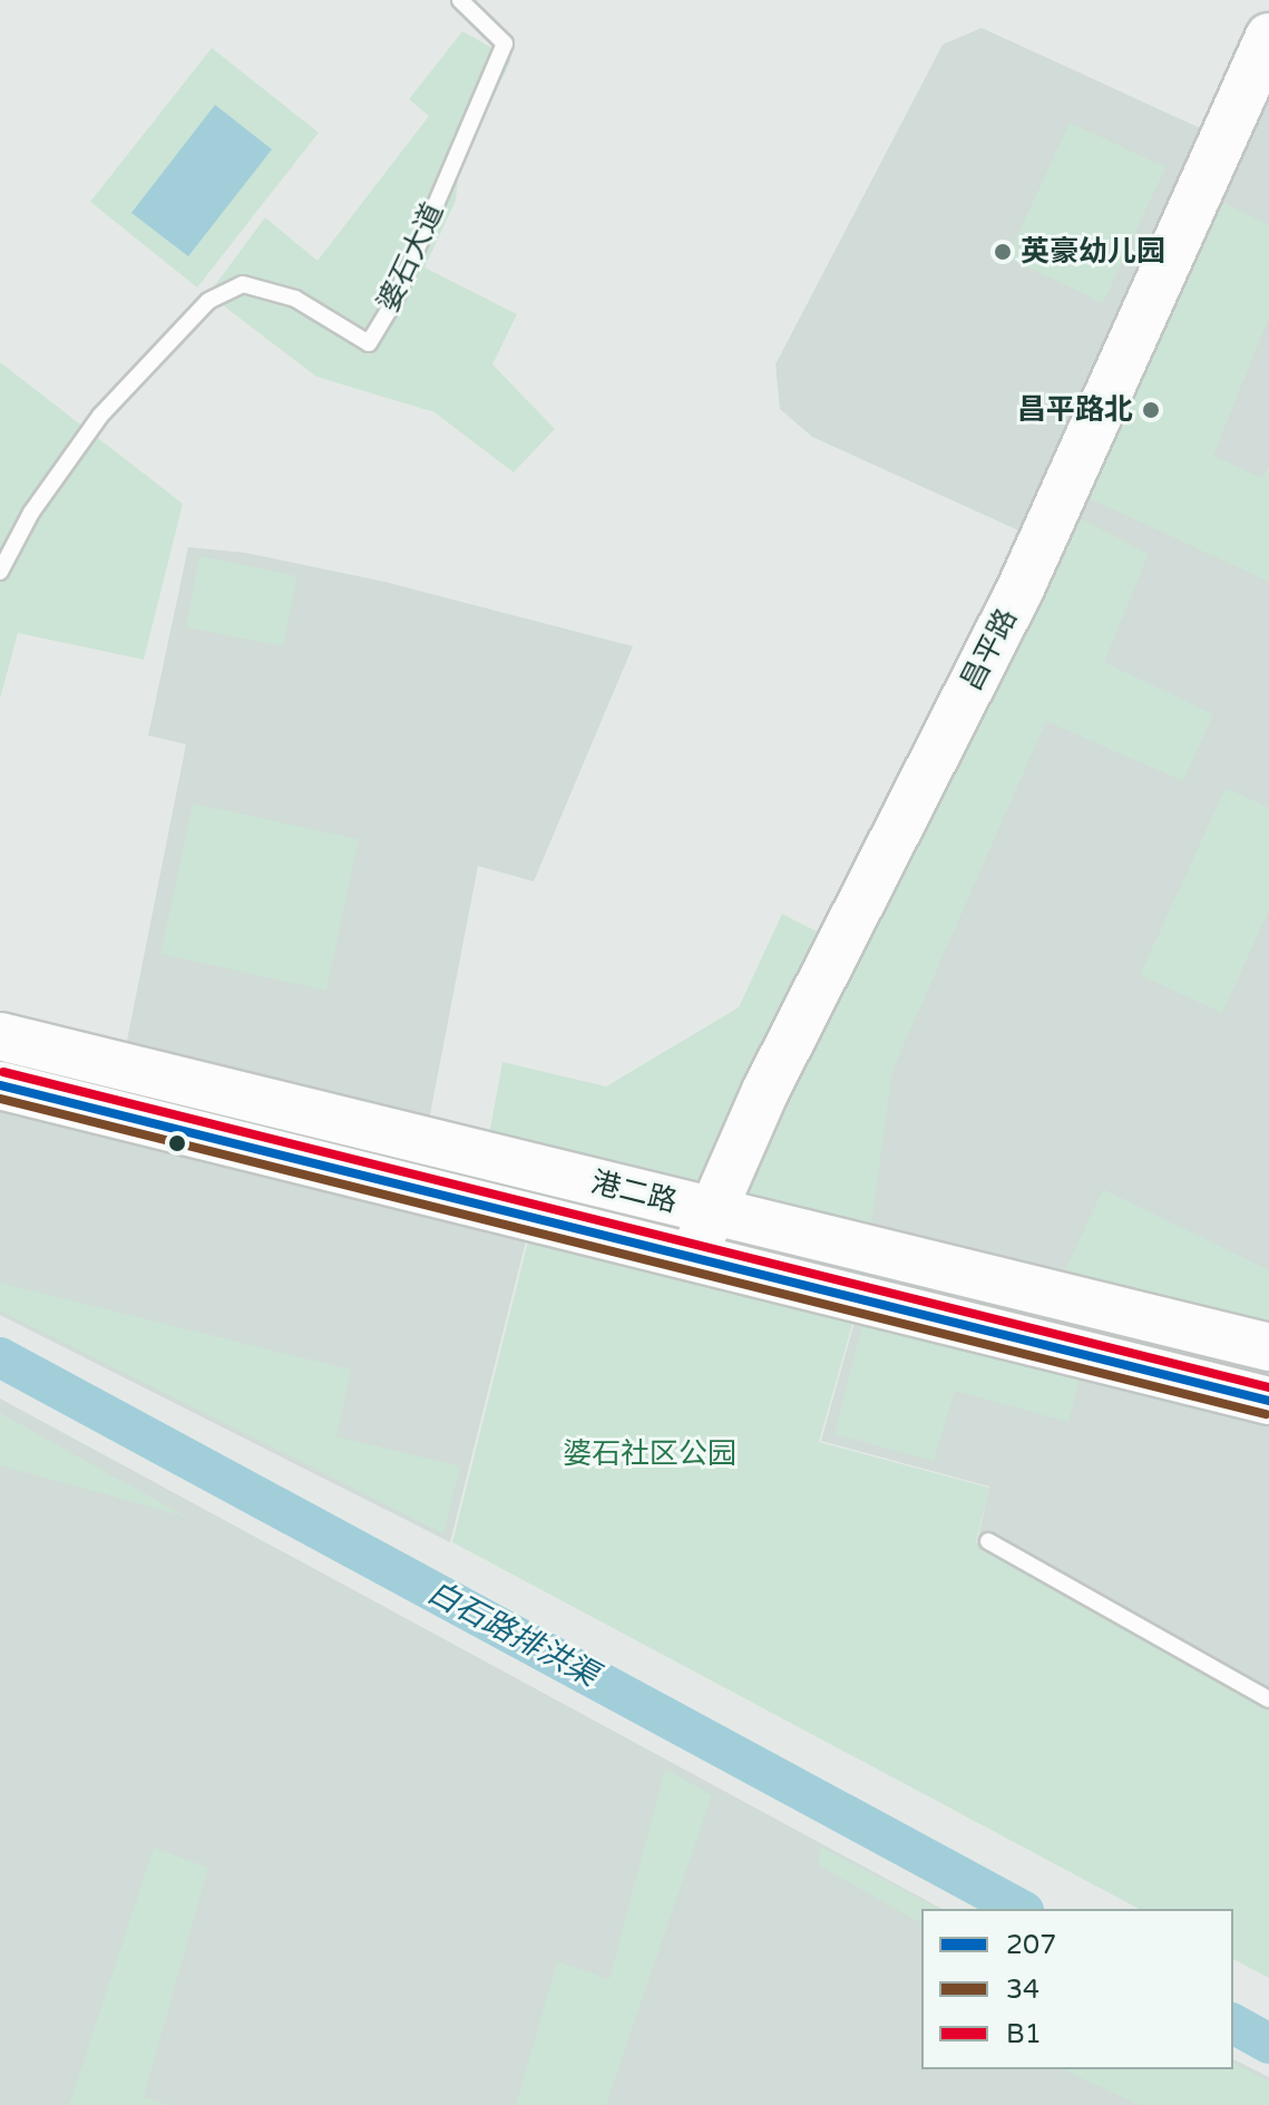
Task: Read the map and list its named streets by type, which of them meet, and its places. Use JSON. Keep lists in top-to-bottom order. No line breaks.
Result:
{"streets":{"street":["昌平路","港二路"],"lane":["婆石大道"]},"crossings":[["昌平路","港二路"]],"water":["白石路排洪渠"],"parks":["婆石社区公园"],"places":["英豪幼儿园","昌平路北"],"lines":["transit line B1","transit line 207","transit line 34"],"legend":["207","34","B1"]}
